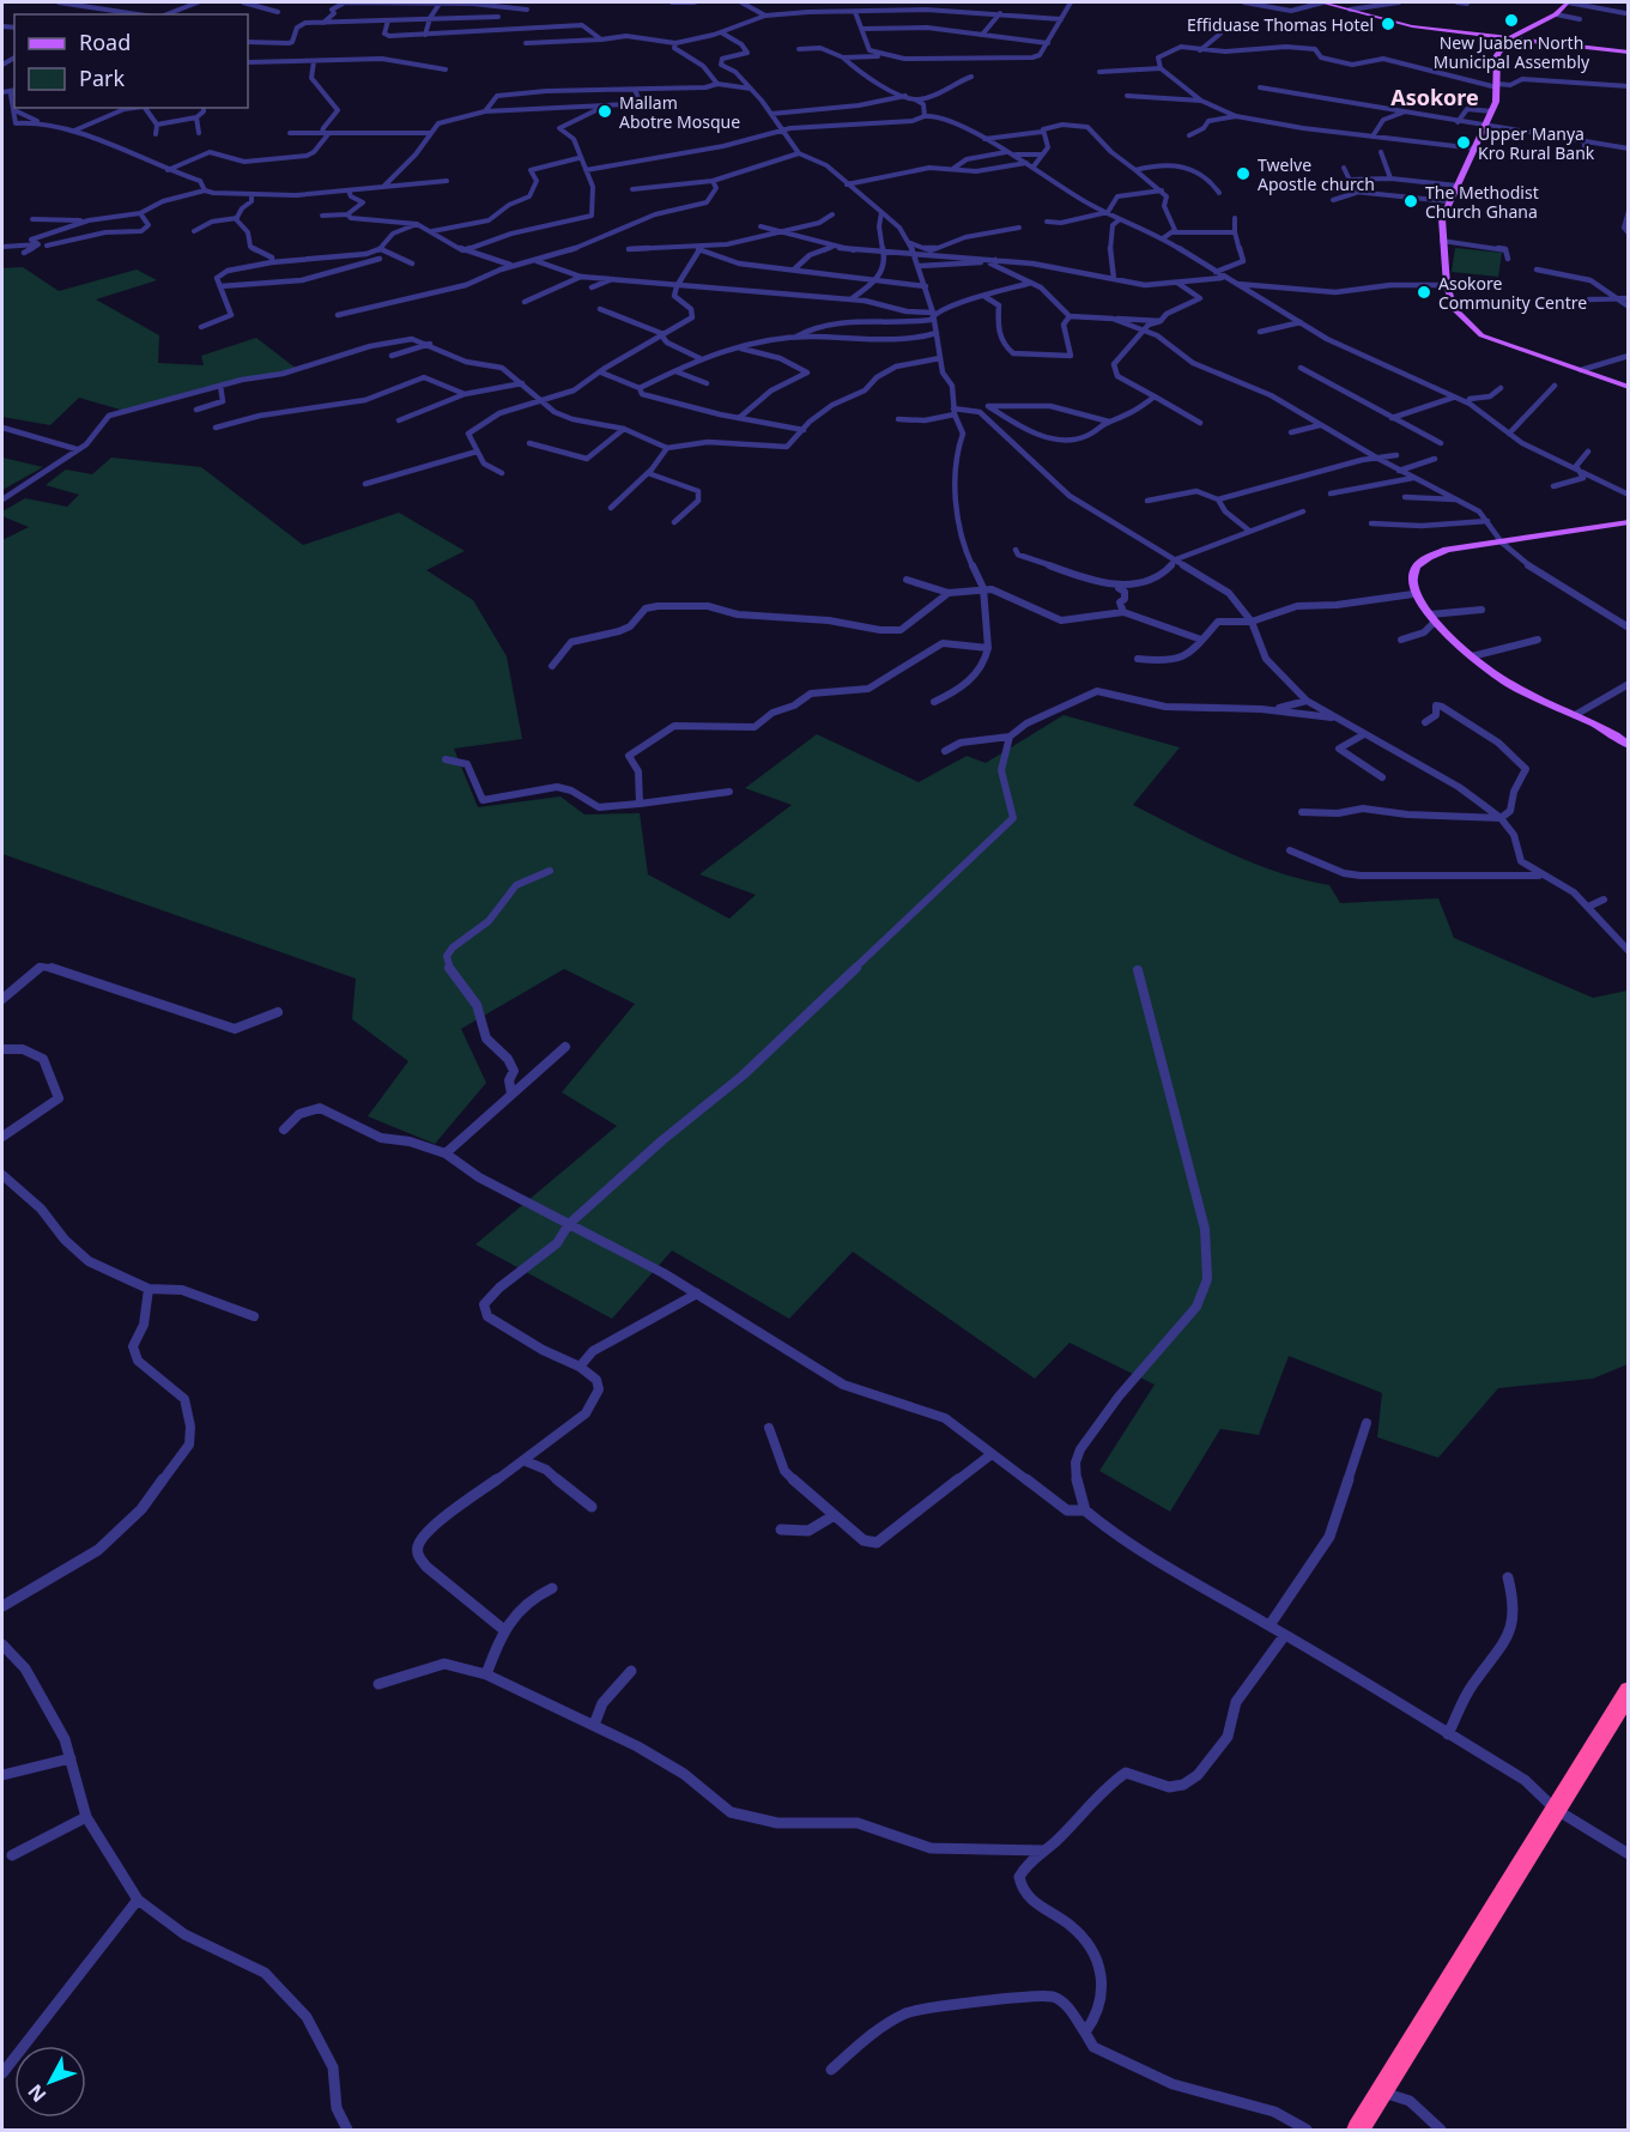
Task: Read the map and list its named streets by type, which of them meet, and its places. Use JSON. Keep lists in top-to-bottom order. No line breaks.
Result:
{"districts":["Asokore"],"places":["New Juaben North Municipal Assembly","Effiduase Thomas Hotel","Mallam Abotre Mosque","Upper Manya Kro Rural Bank","Twelve Apostle church","The Methodist Church Ghana","Asokore Community Centre"],"legend":["Road","Park"],"north":"bottom left"}
